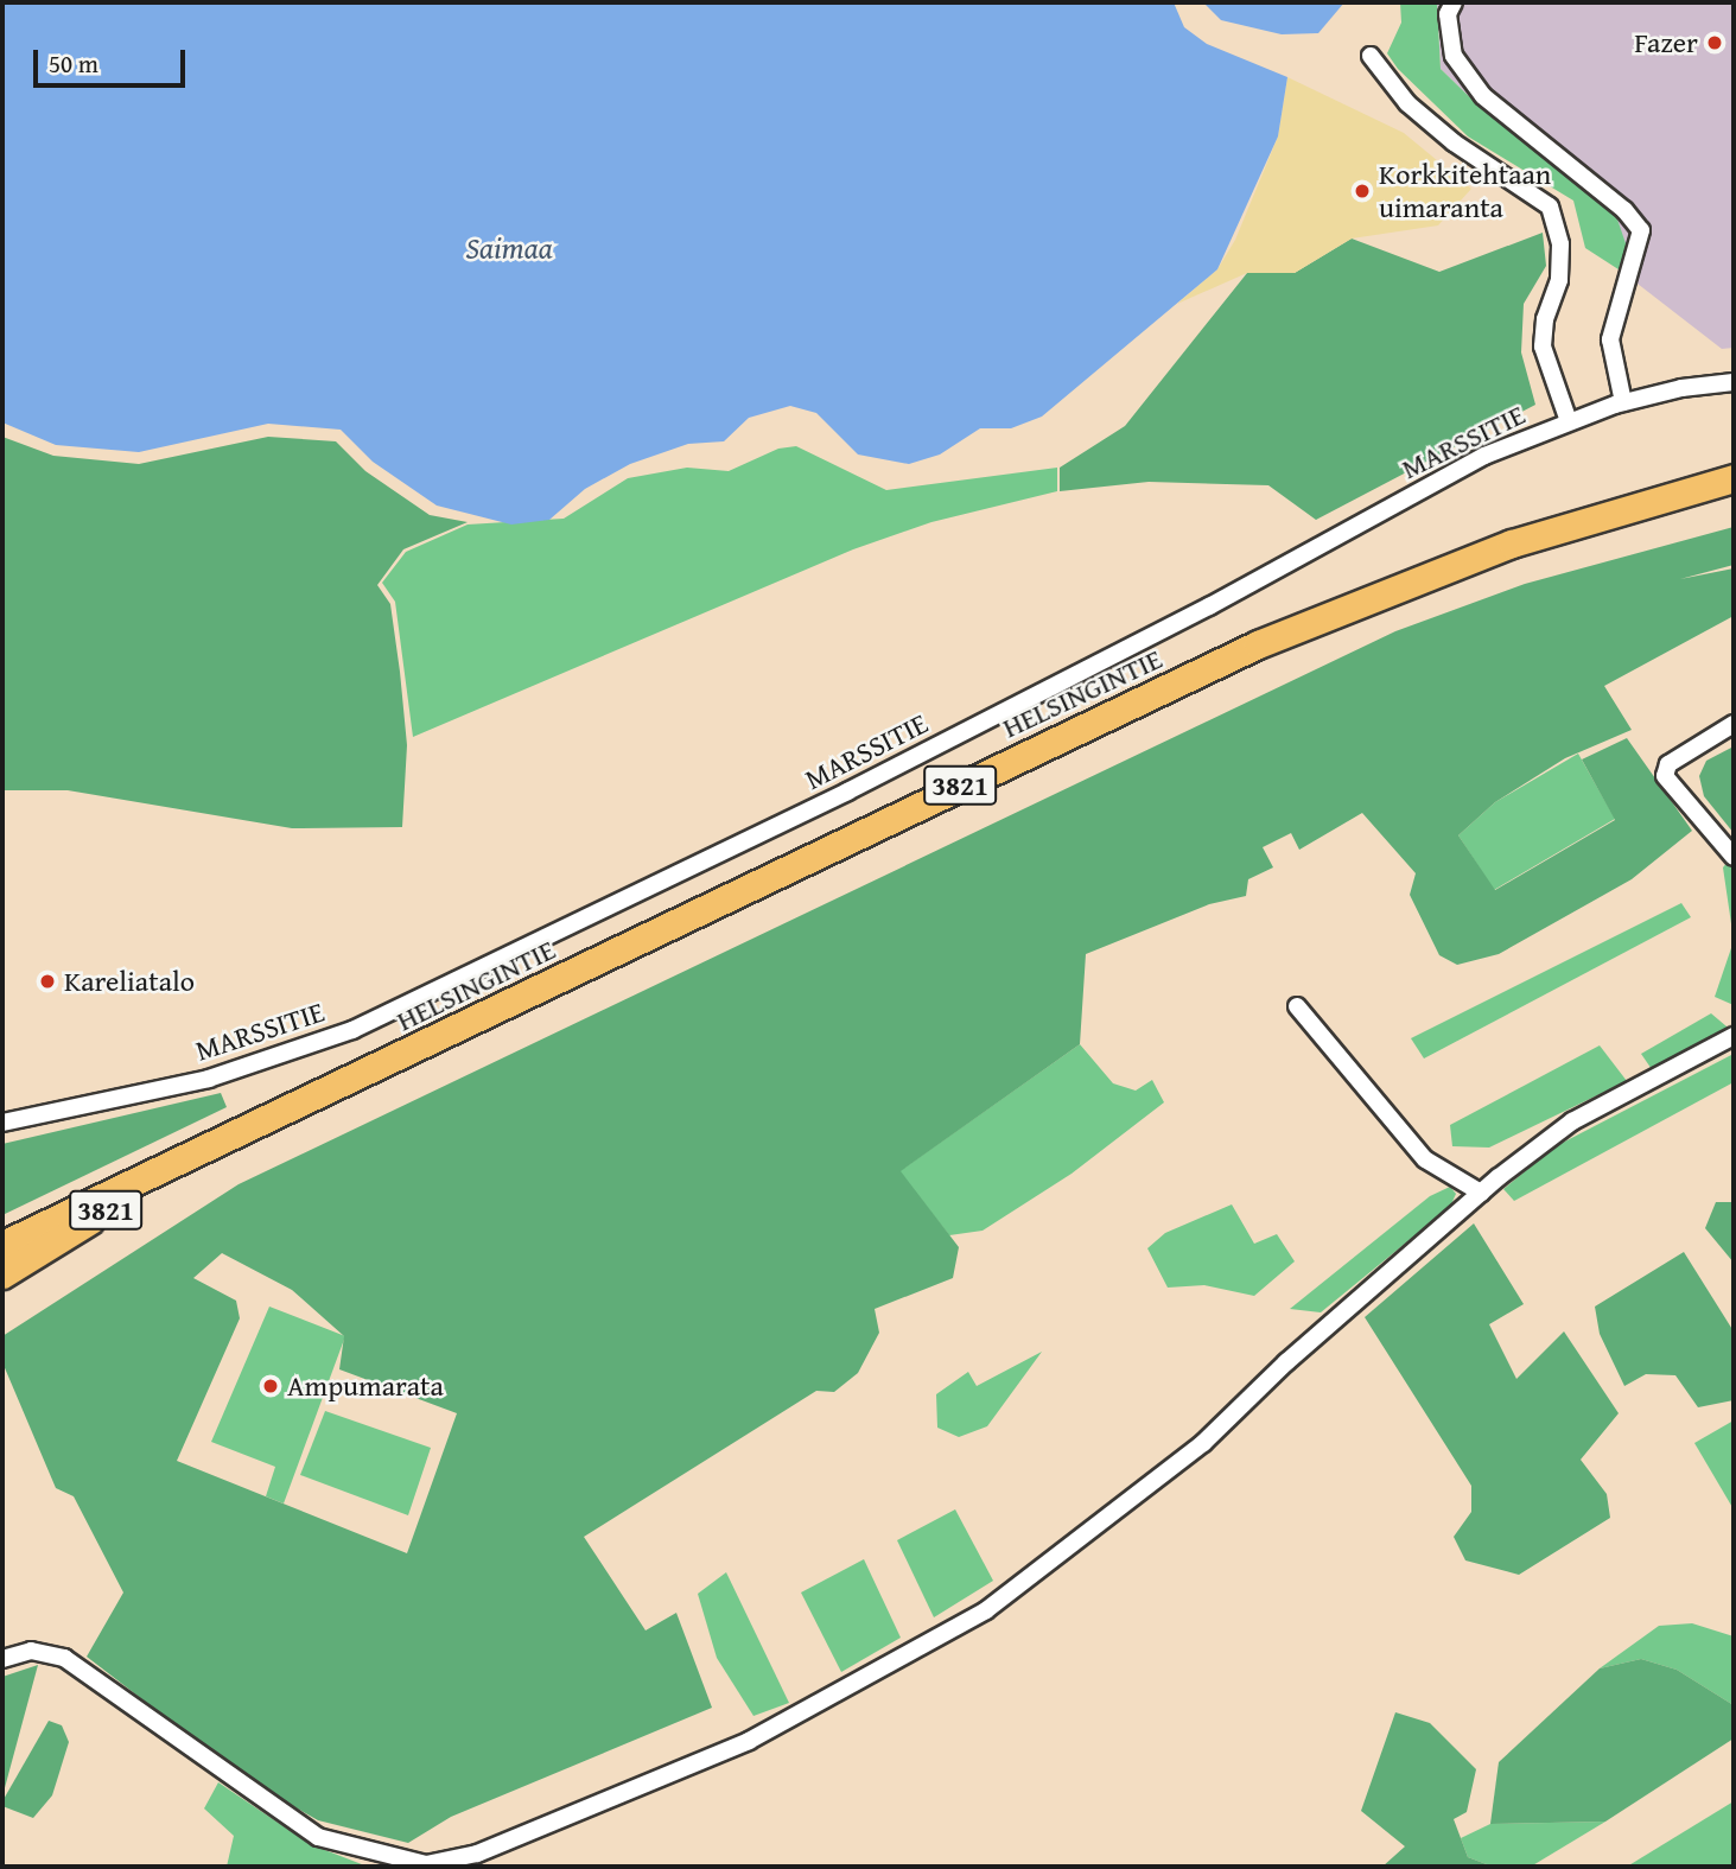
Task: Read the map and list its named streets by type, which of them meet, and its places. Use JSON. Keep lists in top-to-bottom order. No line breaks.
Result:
{"streets":{"main road":["HELSINGINTIE","3821"],"street":["MARSSITIE"]},"water":["Saimaa"],"places":["Fazer","Korkkitehtaan uimaranta","Kareliatalo","Ampumarata"],"scale_bar":"50 m"}
